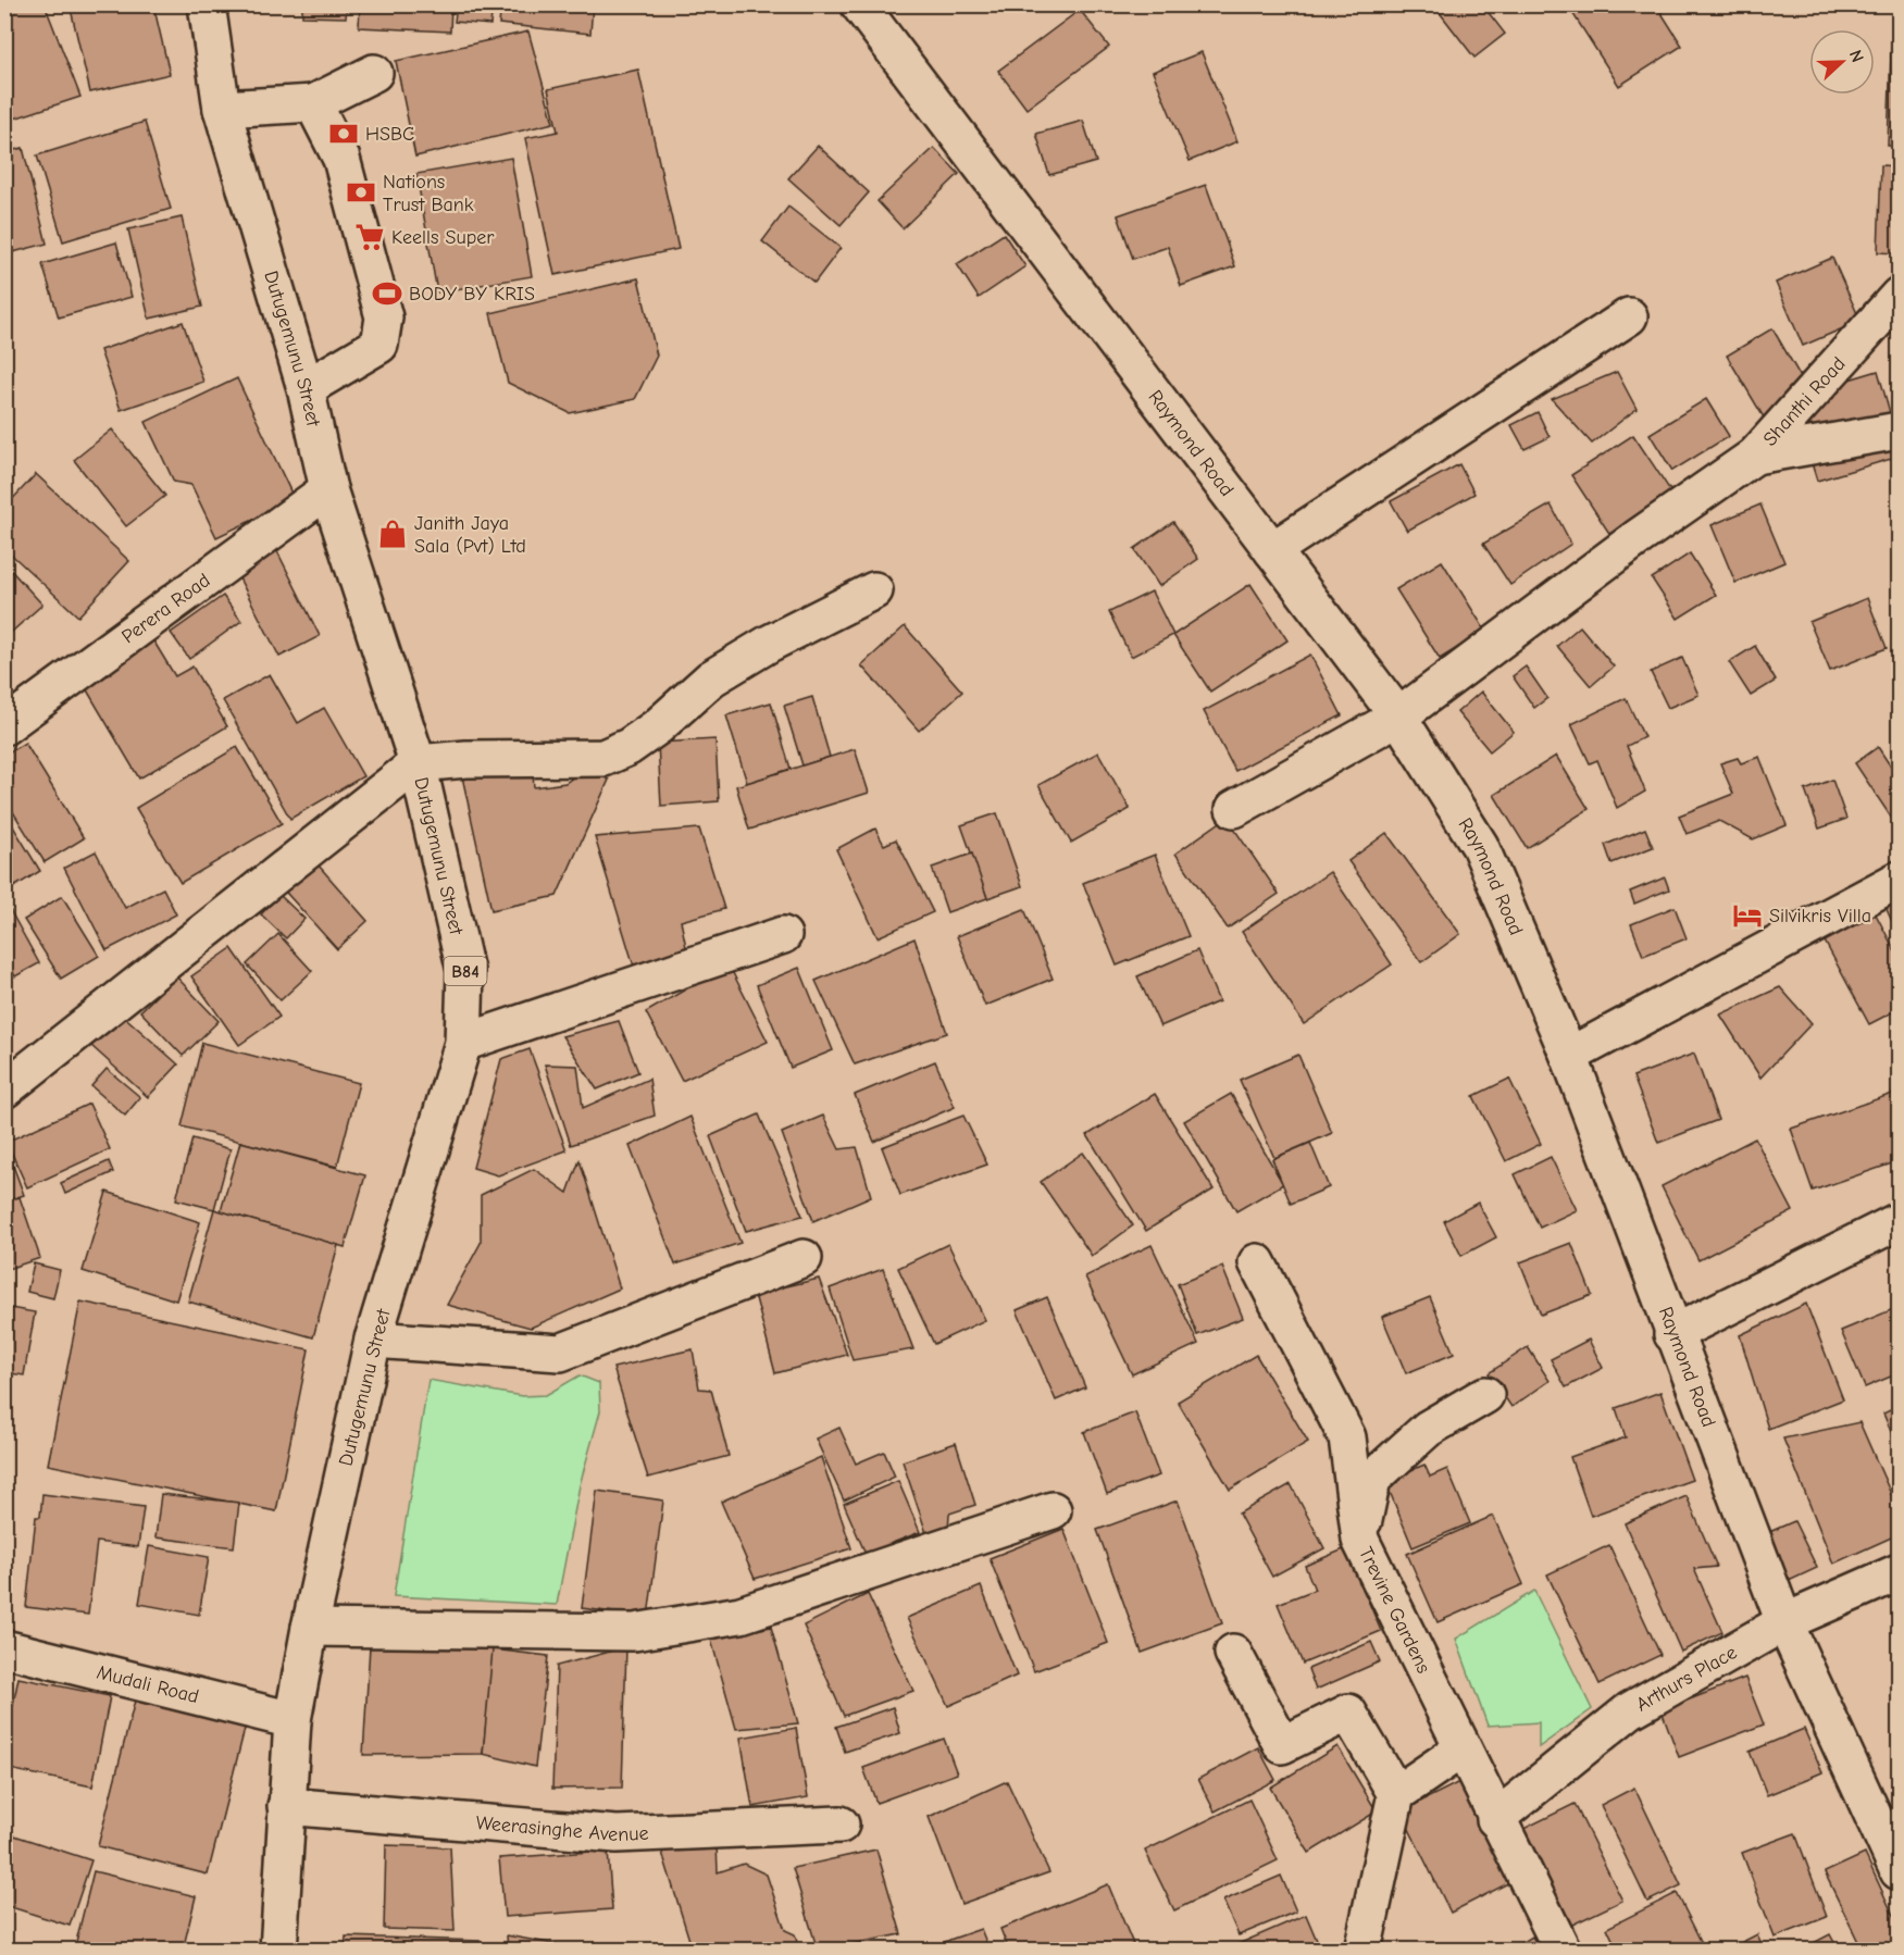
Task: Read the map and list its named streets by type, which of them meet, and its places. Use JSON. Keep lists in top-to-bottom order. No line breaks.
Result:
{"streets":{"street":["Dutugemunu Street","Shanthi Road","Raymond Road","Perera Road","B84","Trevine Gardens","Arthurs Place","Mudali Road","Weerasinghe Avenue"]},"crossings":[["Dutugemunu Street","Perera Road"],["Dutugemunu Street","Mudali Road"],["Dutugemunu Street","Weerasinghe Avenue"],["Raymond Road","Arthurs Place"],["Trevine Gardens","Arthurs Place"]],"places":{"bank":["HSBC","Nations Trust Bank"],"supermarket":["Keells Super"],"sports":["BODY BY KRIS"],"shop":["Janith Jaya Sala (Pvt) Ltd"],"hotel":["Silvikris Villa"]},"north":"right"}
